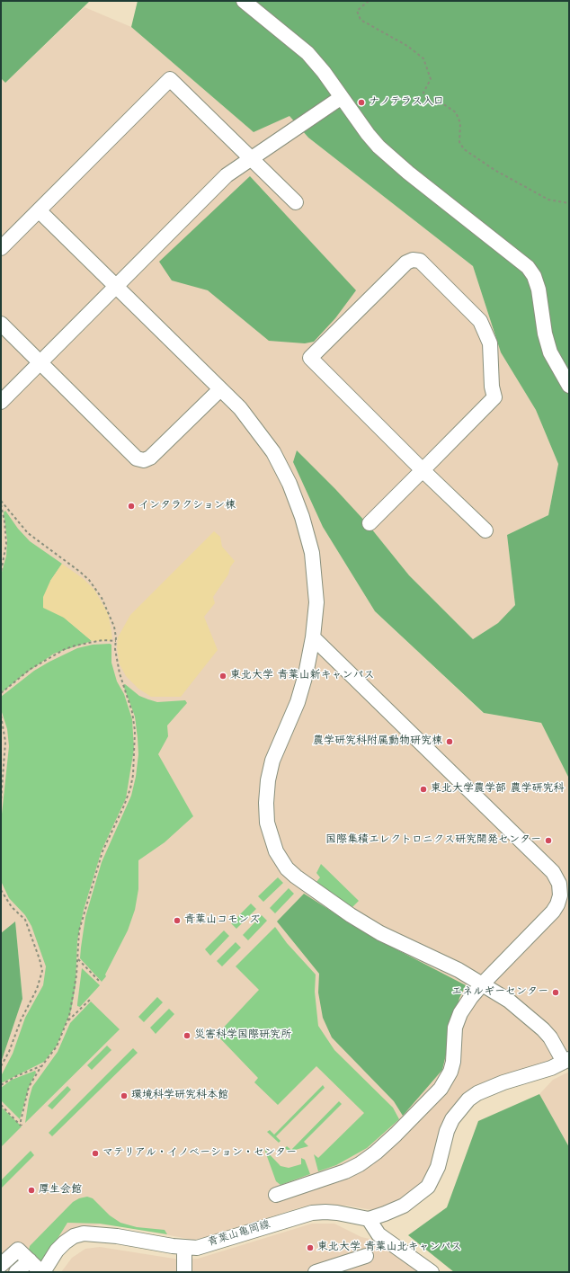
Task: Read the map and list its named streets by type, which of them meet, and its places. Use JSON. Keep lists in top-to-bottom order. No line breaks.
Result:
{"streets":{"street":["青葉山亀岡線"]},"places":["ナノテラス入口","インタラクション棟","東北大学 青葉山新キャンパス","農学研究科附属動物研究棟","東北大学農学部 農学研究科","国際集積エレクトロニクス研究開発センター","青葉山コモンズ","エネルギーセンター","災害科学国際研究所","環境科学研究科本館","マテリアル・イノベーション・センター","厚生会館","東北大学 青葉山北キャンパス"]}
